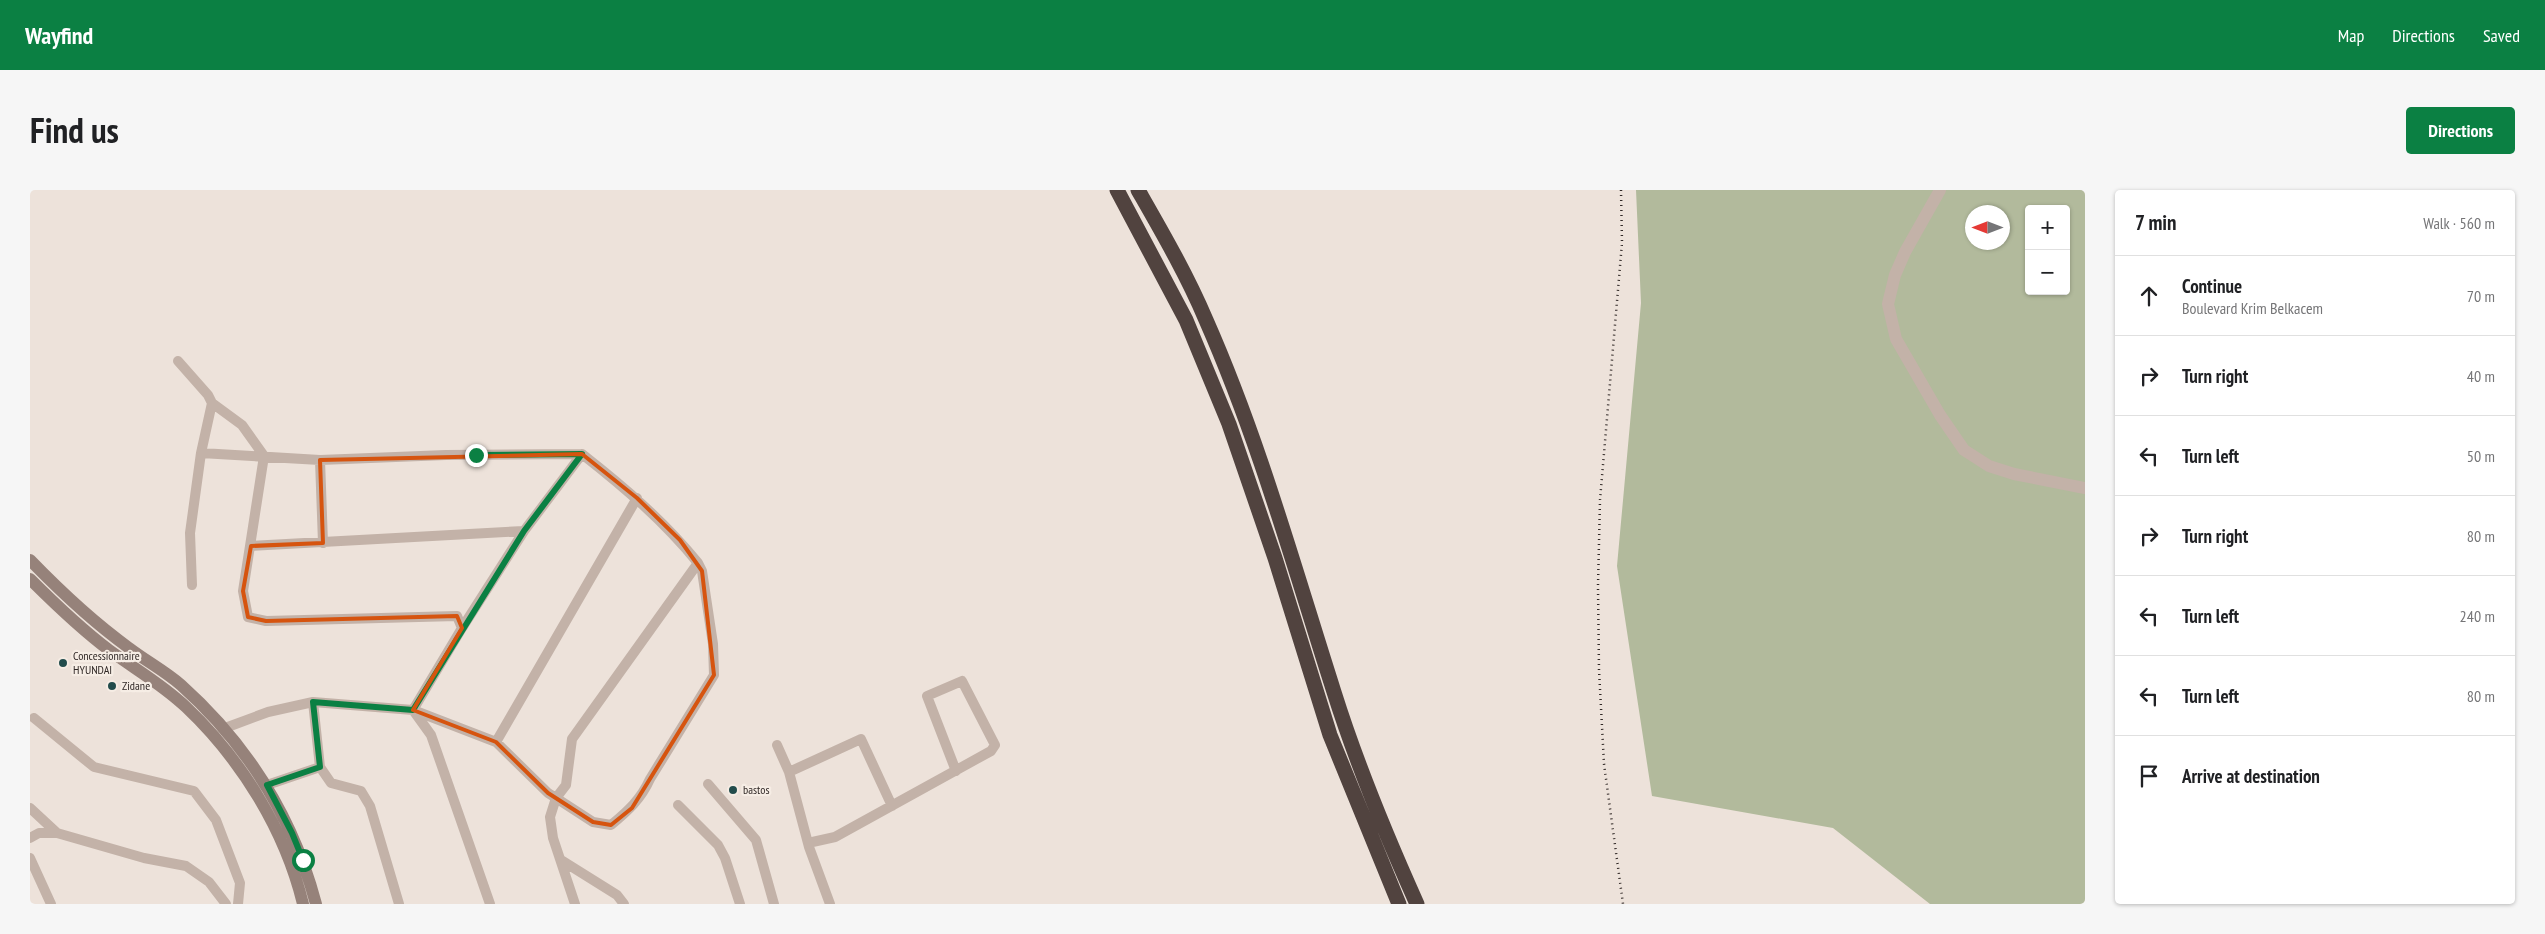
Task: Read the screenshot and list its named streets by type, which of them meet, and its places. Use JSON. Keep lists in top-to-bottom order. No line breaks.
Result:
{"places":["Concessionnaire HYUNDAI","Zidane","bastos"],"north":"left","page":{"header":"Wayfind","nav":["Map","Directions","Saved"],"title":"Find us","buttons":"Directions","heading":["7 min","Walk · 560 m"],"map_buttons":["+","−"],"list":[["Continue","Boulevard Krim Belkacem","70 m"],["Turn right","40 m"],["Turn left","50 m"],["Turn right","80 m"],["Turn left","240 m"],["Turn left","80 m"],"Arrive at destination"]}}
